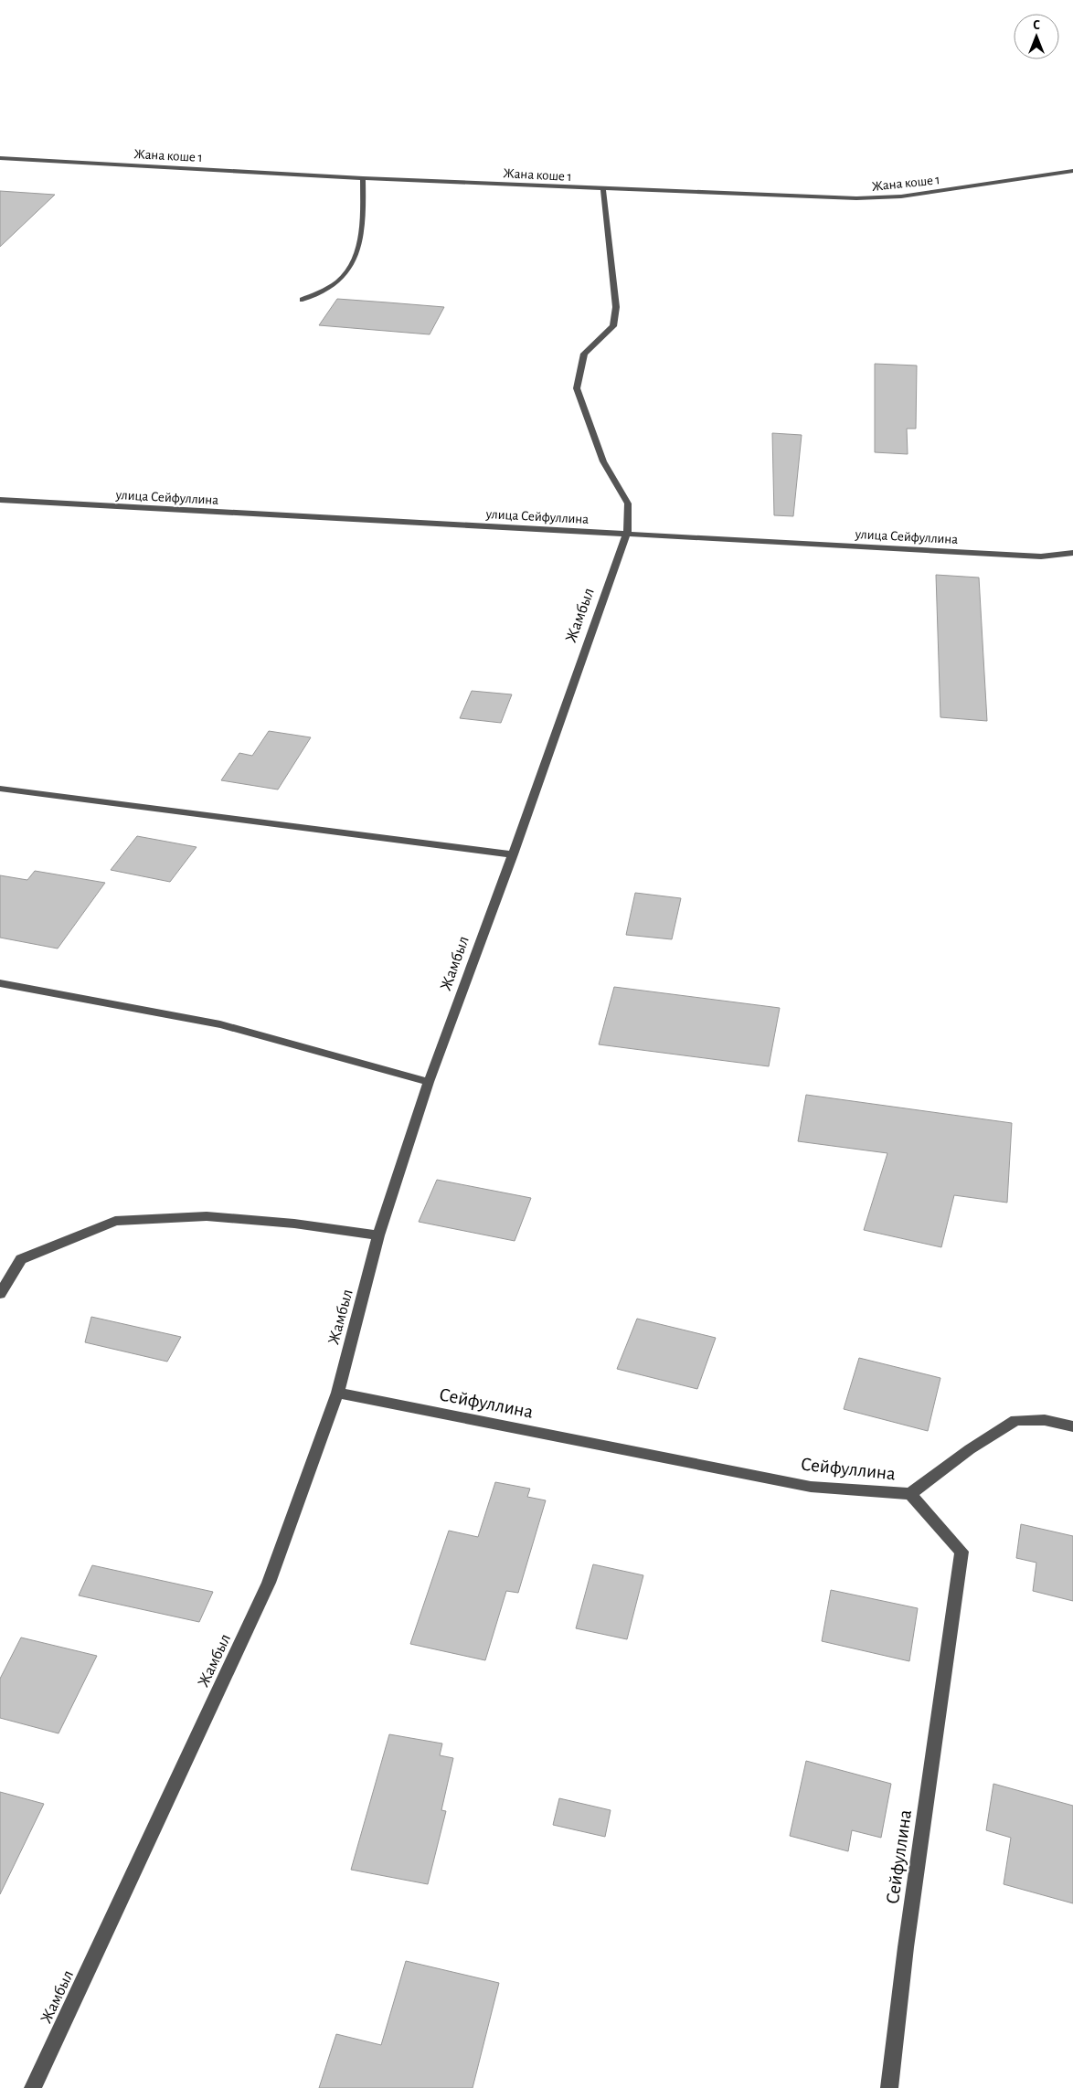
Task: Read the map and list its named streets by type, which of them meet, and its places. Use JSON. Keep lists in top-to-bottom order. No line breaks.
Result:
{"streets":{"street":["Жана коше 1","улица Сейфуллина","Жамбыл","Сейфуллина"]},"crossings":[["Жана коше 1","Жамбыл"],["улица Сейфуллина","Жамбыл"],["Жамбыл","Сейфуллина"]],"north":"top"}
